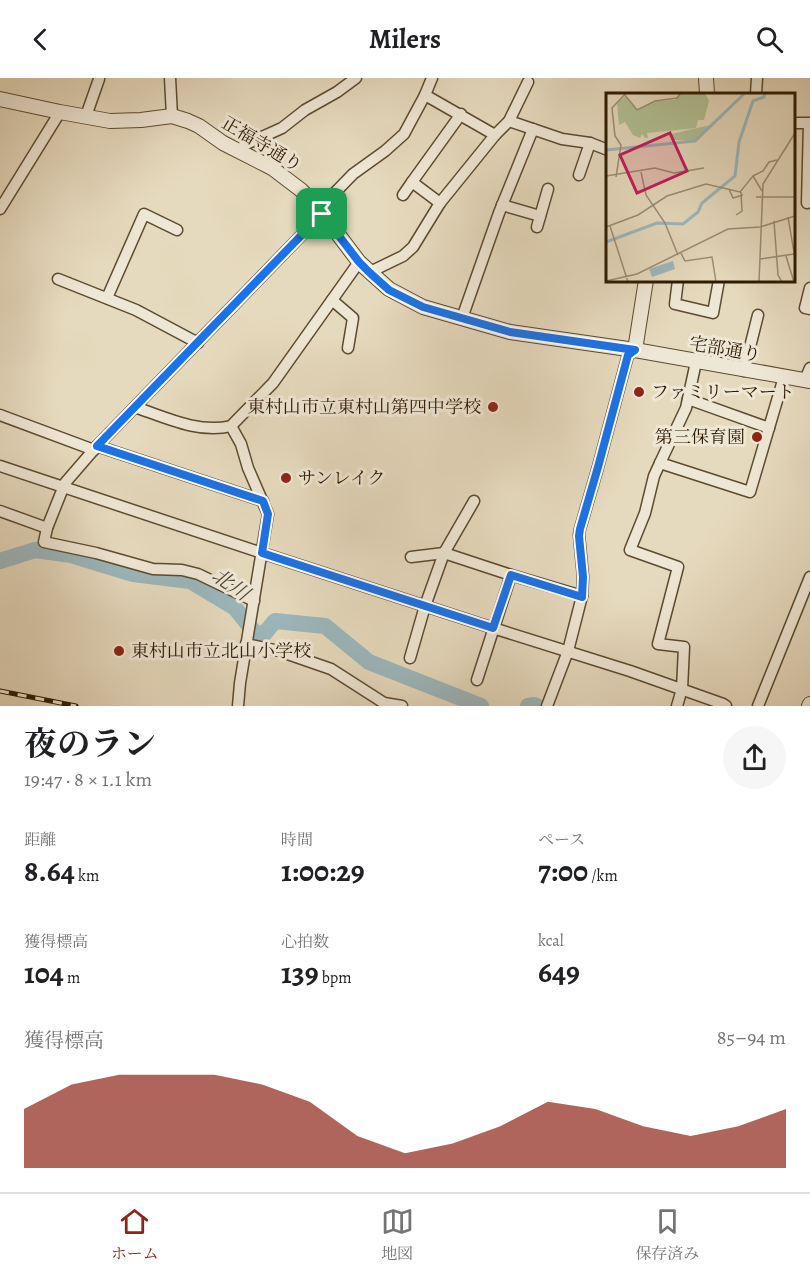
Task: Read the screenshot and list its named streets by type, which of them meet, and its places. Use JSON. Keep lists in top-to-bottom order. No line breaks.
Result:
{"streets":{"street":["正福寺通り","宅部通り"]},"crossings":[["正福寺通り","宅部通り"]],"water":["北川"],"places":["ファミリーマート","東村山市立東村山第四中学校","第三保育園","サンレイク","東村山市立北山小学校"],"page":{"header":"Milers","heading":["夜のラン","19:47 · 8 × 1.1 km"],"stats":[["距離","8.64 km"],["時間","1:00:29"],["ペース","7:00 /km"],["獲得標高","104 m"],["心拍数","139 bpm"],["kcal","649"]],"chart":["獲得標高","85–94 m"],"tabs":["ホーム","地図","保存済み"]}}
